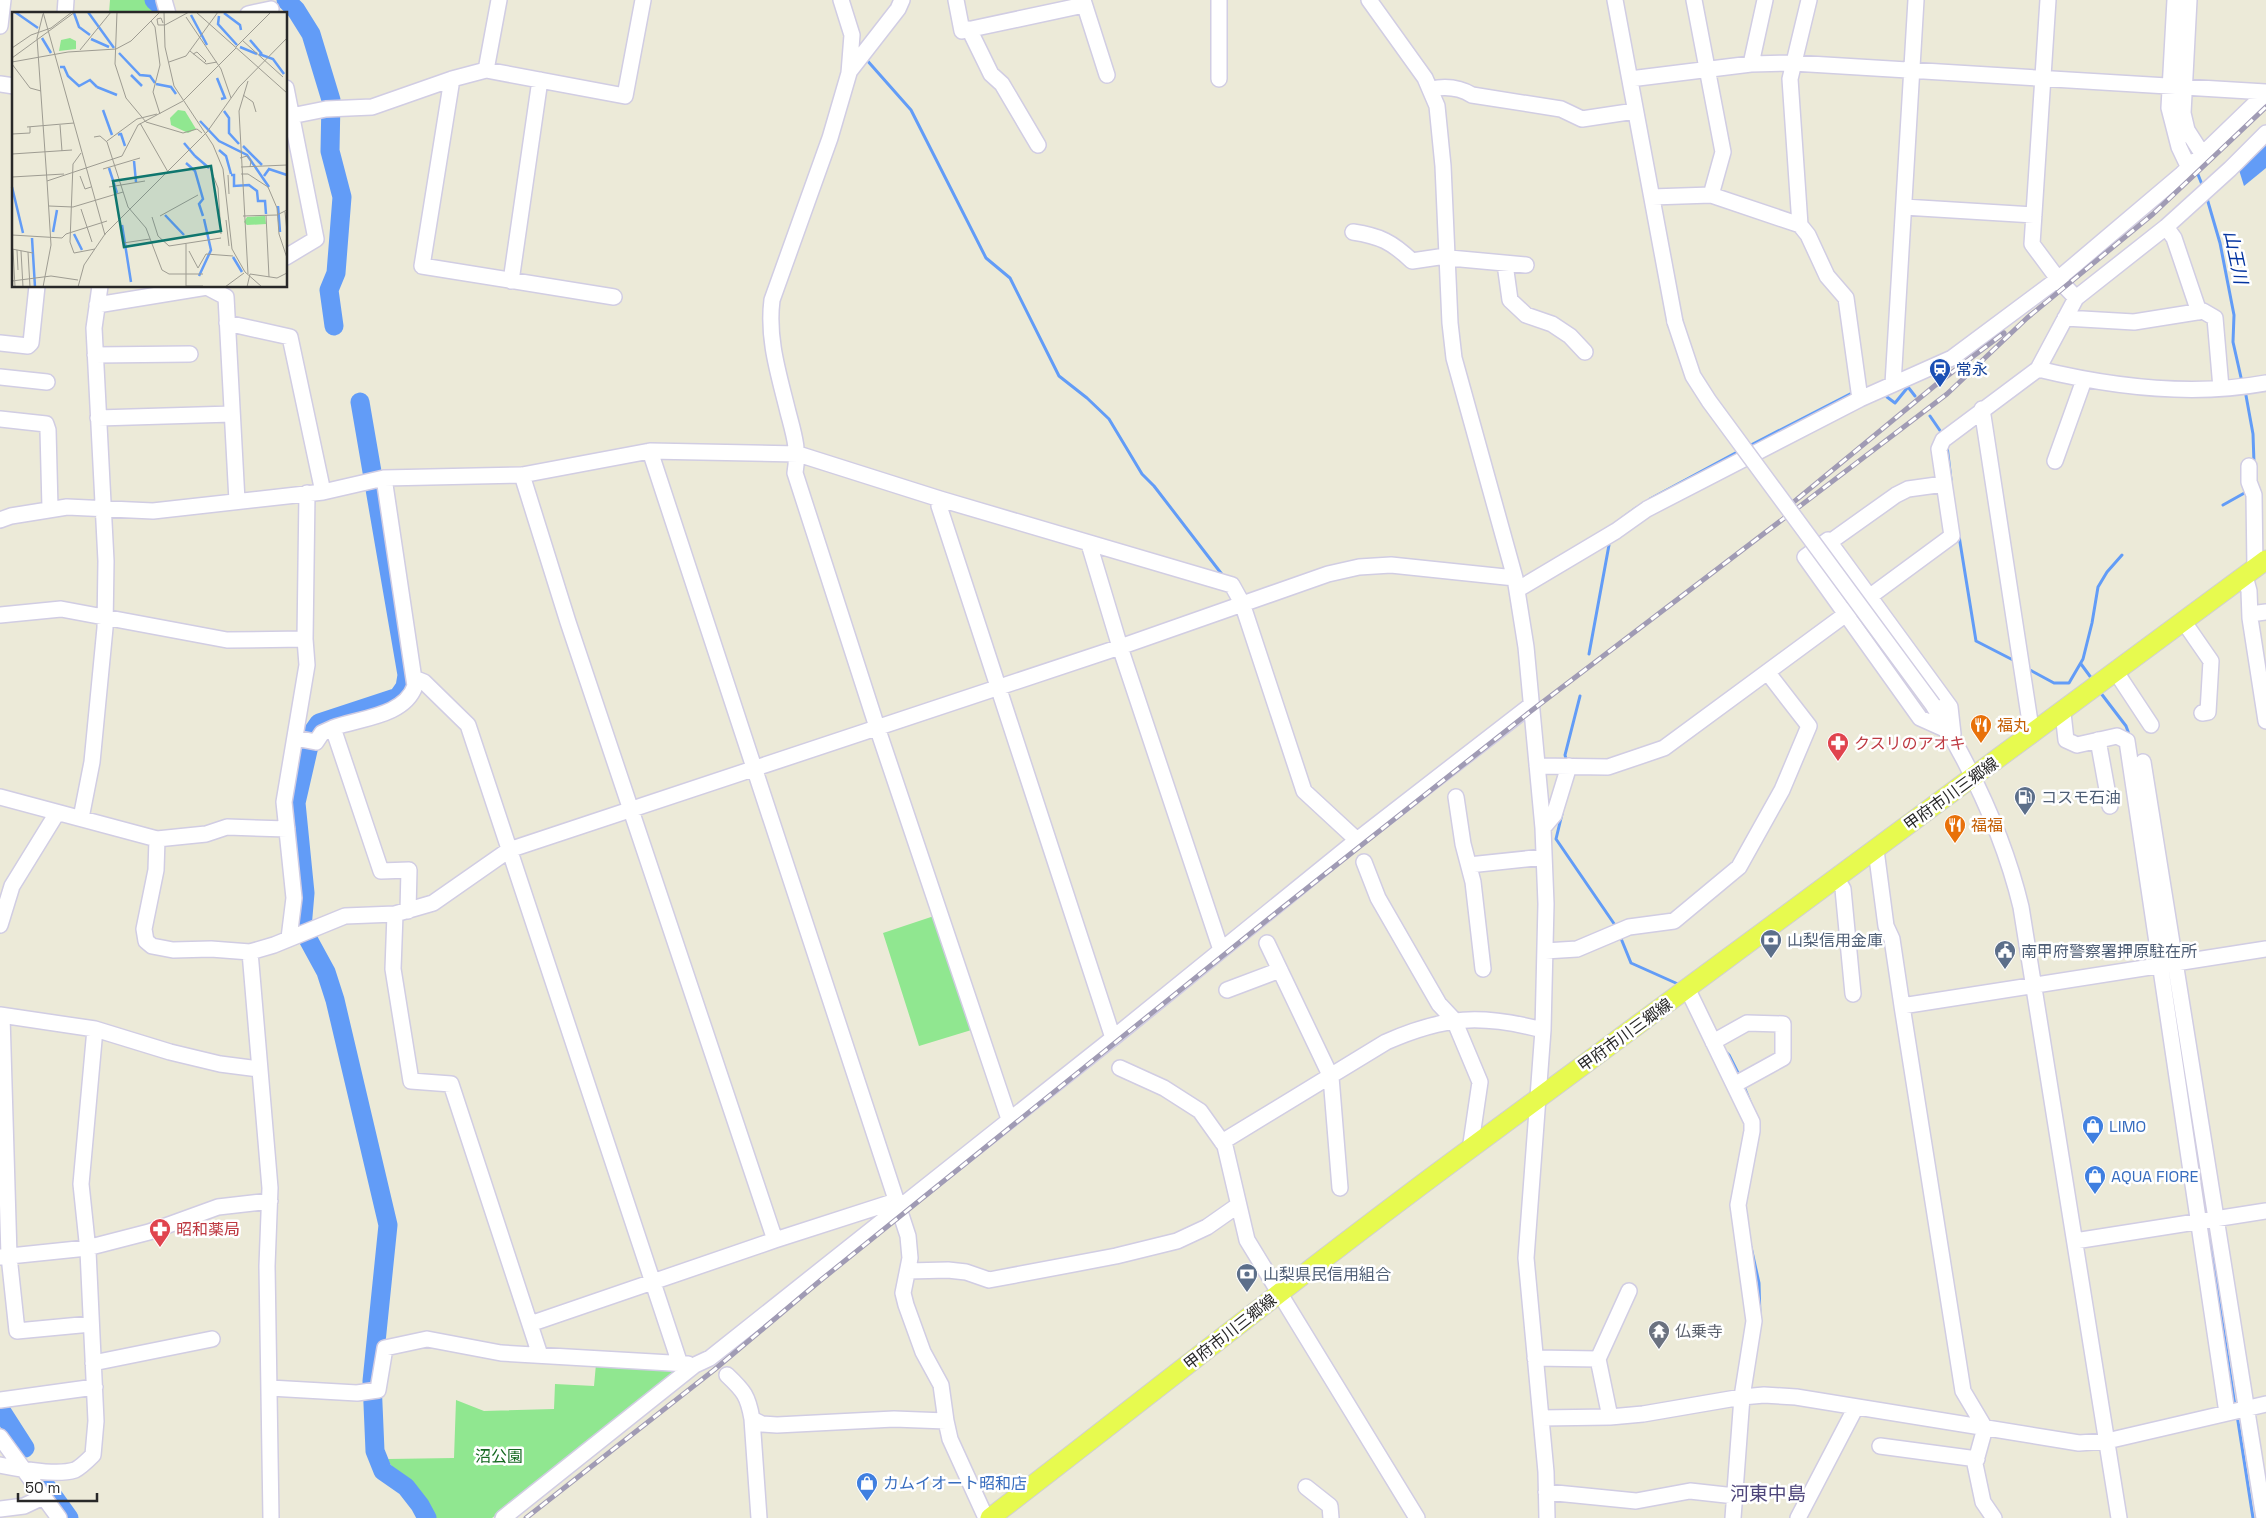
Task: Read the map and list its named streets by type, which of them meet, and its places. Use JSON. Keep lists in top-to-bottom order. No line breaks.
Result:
{"streets":{"main road":["甲府市川三郷線"]},"districts":["河東中島"],"water":["山王川"],"parks":["沼公園"],"places":{"station":["常永"],"restaurant":["福丸","福福"],"pharmacy":["クスリのアオキ","昭和薬局"],"fuel station":["コスモ石油"],"bank":["山梨信用金庫","山梨県民信用組合"],"public building":["南甲府警察署押原駐在所"],"shop":["LIMO","AQUA FIORE","カムイオート昭和店"],"temple":["仏乗寺"]},"scale_bar":"50 m"}
